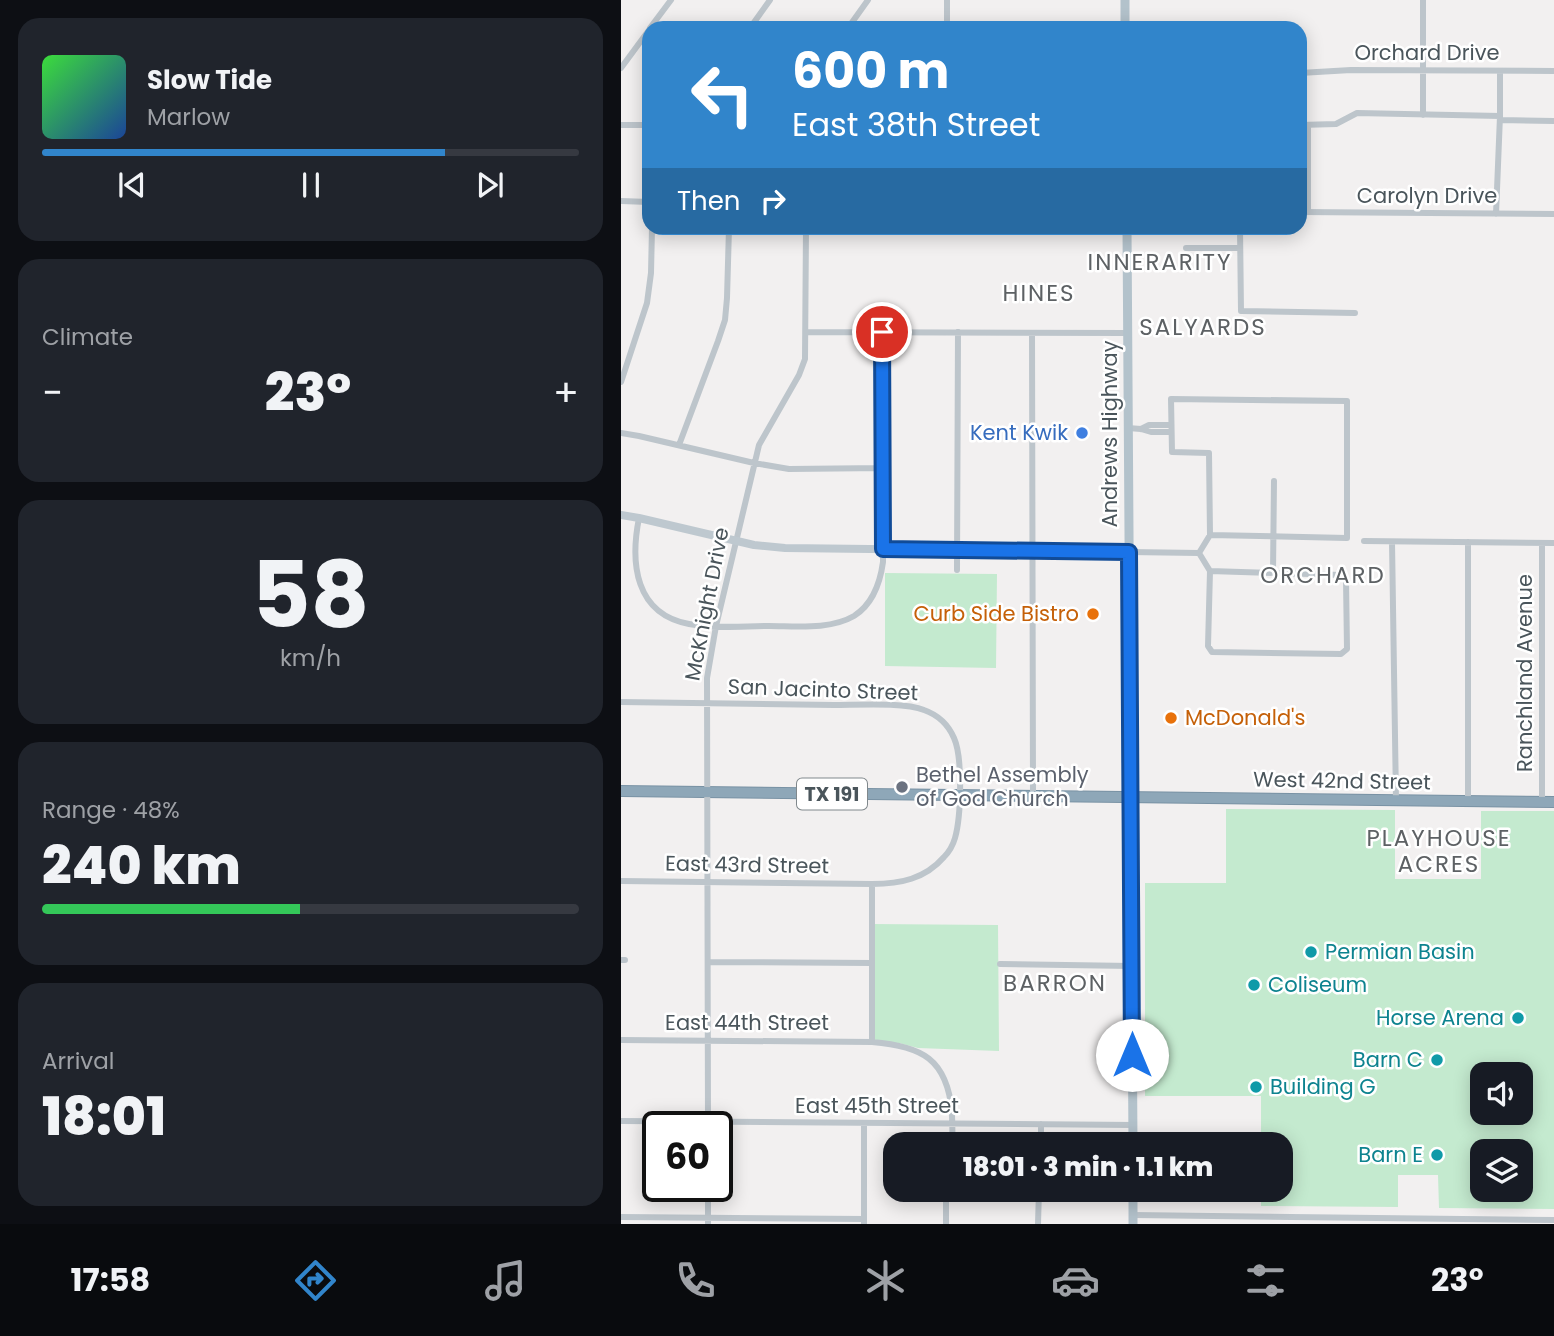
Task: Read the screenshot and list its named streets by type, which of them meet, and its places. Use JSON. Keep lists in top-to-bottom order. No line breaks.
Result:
{"streets":{"highway":["West 42nd Street","TX 191"],"main road":["Andrews Highway"],"street":["Orchard Drive","Carolyn Drive","McKnight Drive","Ranchland Avenue","San Jacinto Street","East 43rd Street","East 44th Street","East 45th Street"]},"crossings":[["Andrews Highway","West 42nd Street"],["Andrews Highway","TX 191"],["Andrews Highway","East 45th Street"],["McKnight Drive","San Jacinto Street"],["McKnight Drive","TX 191"],["McKnight Drive","East 43rd Street"],["McKnight Drive","East 44th Street"],["Ranchland Avenue","West 42nd Street"],["San Jacinto Street","TX 191"],["San Jacinto Street","East 43rd Street"],["West 42nd Street","TX 191"],["East 44th Street","East 45th Street"]],"districts":["INNERARITY","HINES","SALYARDS","ORCHARD","PLAYHOUSE ACRES","BARRON"],"places":["Kent Kwik","Curb Side Bistro","McDonald's","Bethel Assembly of God Church","Permian Basin","Coliseum","Horse Arena","Barn C","Building G","Barn E"],"page":{"turn":["600 m","East 38th Street"],"song":["Slow Tide","Marlow"],"then":"Then","tile":["Climate",["58","km/h"],["Range · 48%","240 km"],["Arrival","18:01"]],"heat":["−","23°","+"],"limit":"60","trip":"18:01 · 3 min · 1.1 km","tabs":["17:58","23°"]}}
